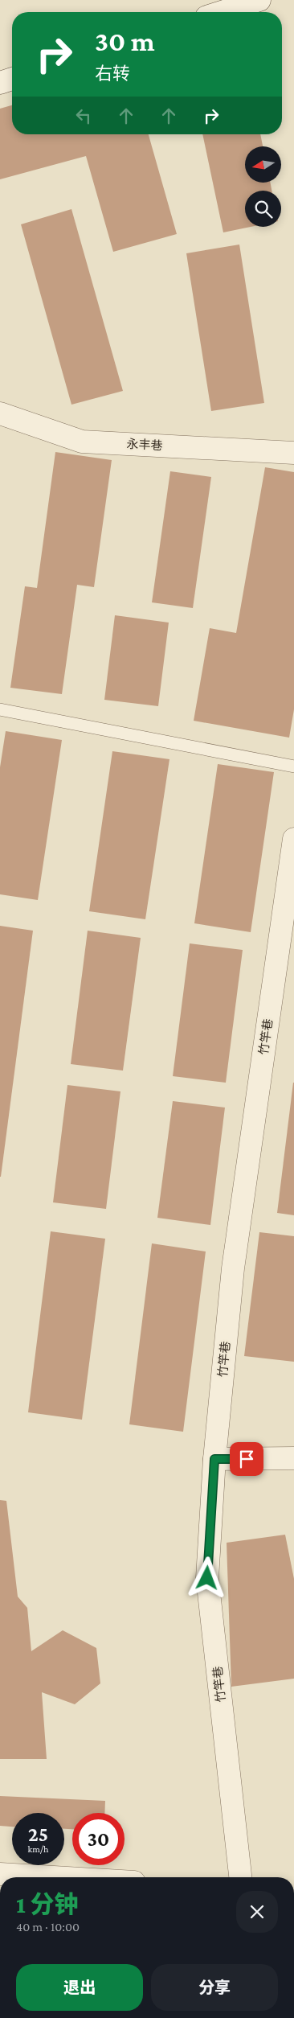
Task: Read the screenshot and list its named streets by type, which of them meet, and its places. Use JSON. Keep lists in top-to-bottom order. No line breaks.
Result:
{"streets":{"street":["永丰巷","竹竿巷"]},"north":"left","page":{"turn":["30 m","右转"],"speed":"25 km/h","limit":"30","heading":["1 分钟","40 m · 10:00"],"buttons":["退出","分享"]}}
